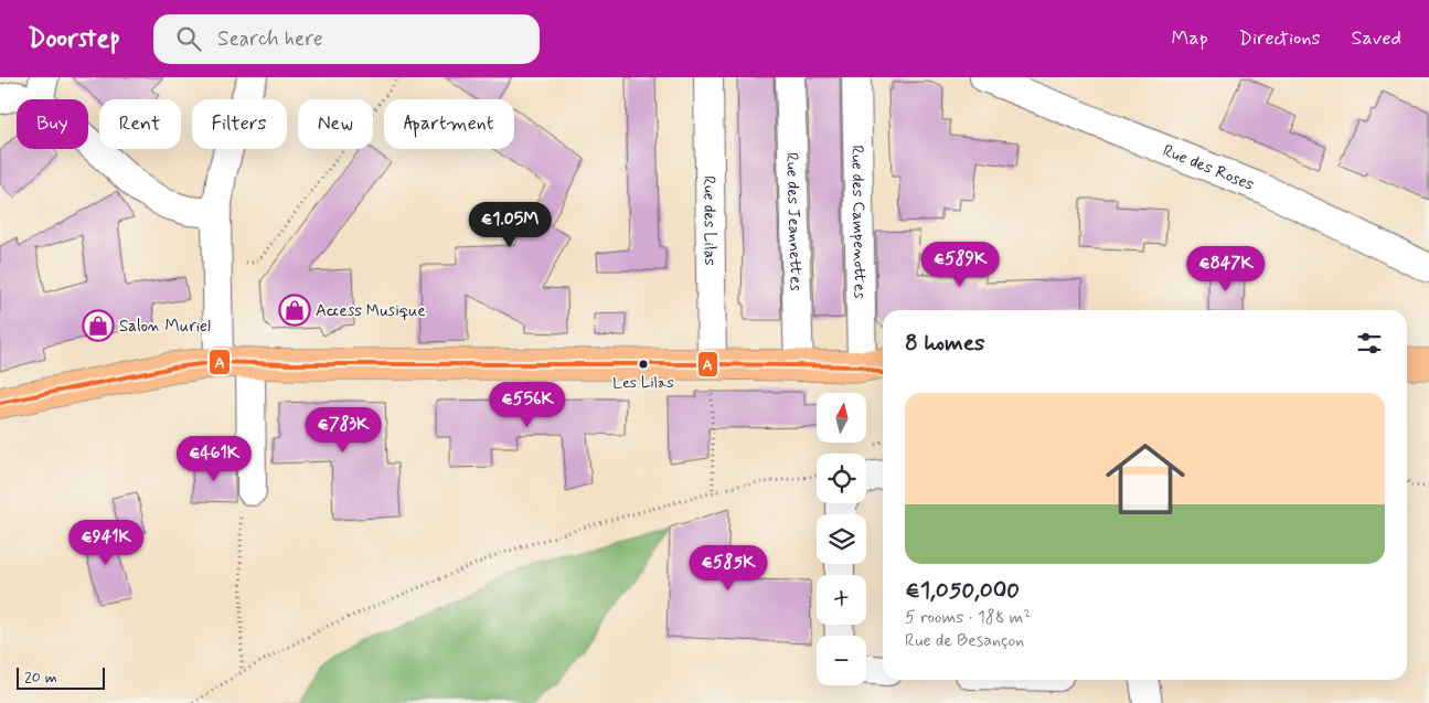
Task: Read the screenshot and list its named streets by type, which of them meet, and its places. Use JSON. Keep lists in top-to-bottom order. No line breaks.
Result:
{"streets":{"street":["Rue des Roses","Rue des Lilas","Rue des Jeannettes","Rue des Campenottes"]},"places":{"shop":["Access Musique","Salon Muriel"],"other":["Les Lilas"]},"lines":["transit line A"],"scale_bar":"20 m","north":"top","page":{"header":"Doorstep","search":"Search here","nav":["Map","Directions","Saved"],"chip":["Buy","Rent","Filters","New","Apartment"],"price":["€1.05M","€589K","€847K","€556K","€783K","€461K","€941K","€585K"],"heading":"8 homes","list":[{"name":"€1,050,000","note":"5 rooms · 188 m² · Rue de Besançon"}],"map_buttons":["+","−"],"scale":"20 m"}}
